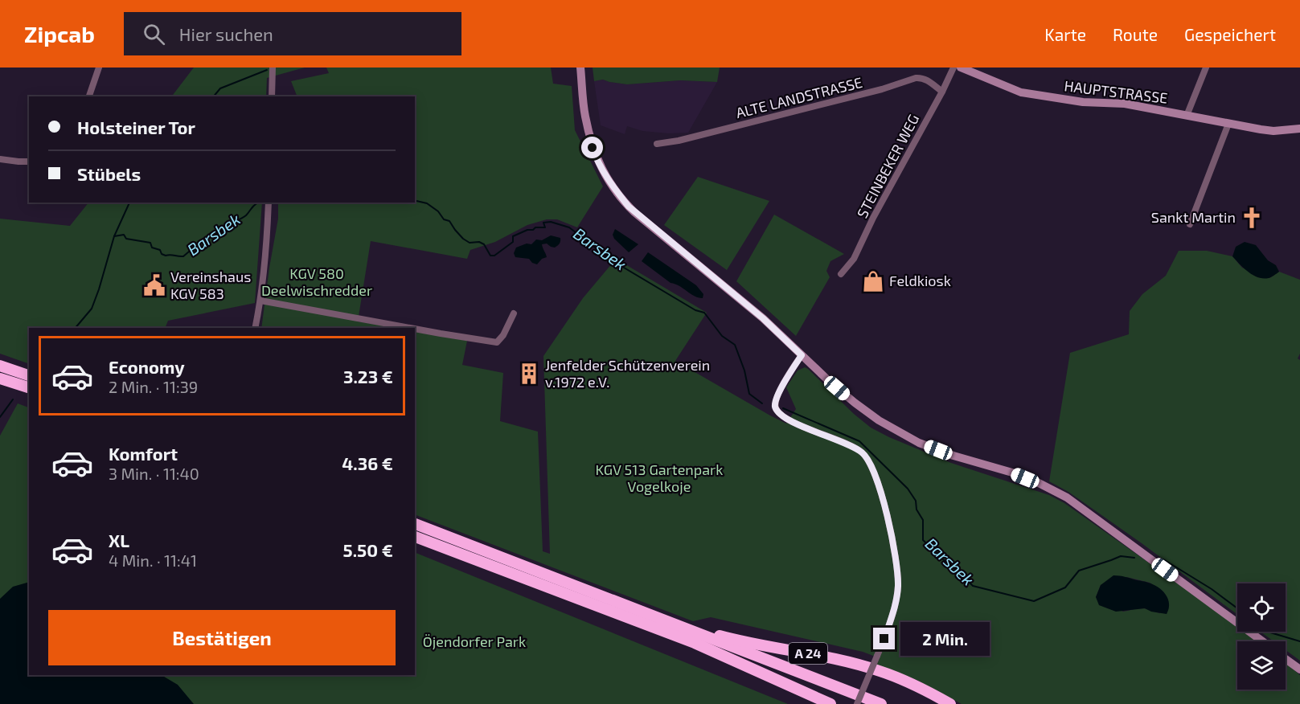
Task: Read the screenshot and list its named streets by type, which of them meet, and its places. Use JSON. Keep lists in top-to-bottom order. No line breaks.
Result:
{"streets":{"highway":["A 24"],"main road":["HAUPTSTRASSE"],"street":["ALTE LANDSTRASSE","STEINBEKER WEG"]},"crossings":[["ALTE LANDSTRASSE","STEINBEKER WEG"]],"water":["Barsbek"],"parks":["KGV 580 Deelwischredder","KGV 513 Gartenpark Vogelkoje","Öjendorfer Park"],"places":{"church":["Sankt Martin"],"shop":["Feldkiosk"],"public building":["Vereinshaus KGV 583"],"building":["Jenfelder Schützenverein v.1972 e.V."]},"page":{"header":"Zipcab","search":"Hier suchen","nav":["Karte","Route","Gespeichert"],"banner":["Holsteiner Tor","Stübels"],"list":[{"name":"Economy","note":"2 Min. · 11:39","value":"3.23 €"},{"name":"Komfort","note":"3 Min. · 11:40","value":"4.36 €"},{"name":"XL","note":"4 Min. · 11:41","value":"5.50 €"}],"buttons":"Bestätigen","bubble":"2 Min."}}
